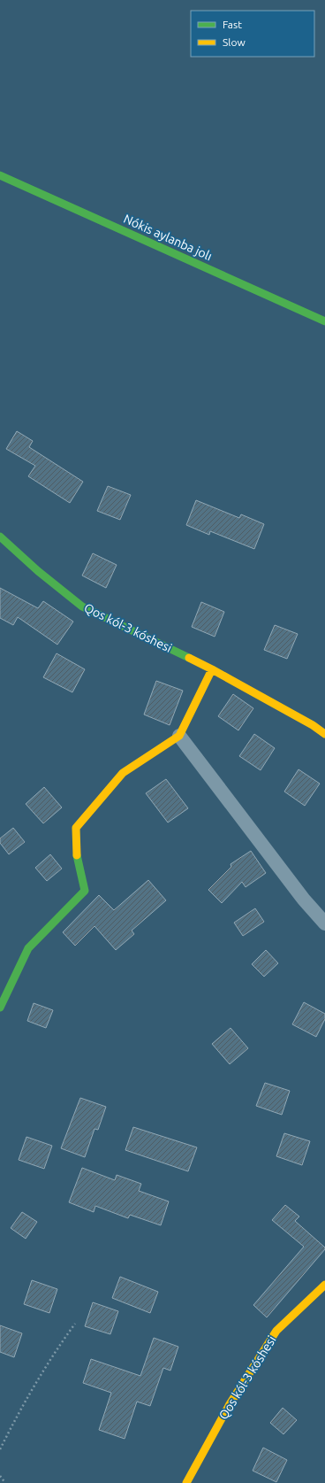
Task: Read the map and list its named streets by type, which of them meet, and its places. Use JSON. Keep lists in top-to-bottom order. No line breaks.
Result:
{"streets":{"street":["Nókis aylanba jolı","Qos kól-3 kóshesi"]},"legend":["Fast","Slow"]}
